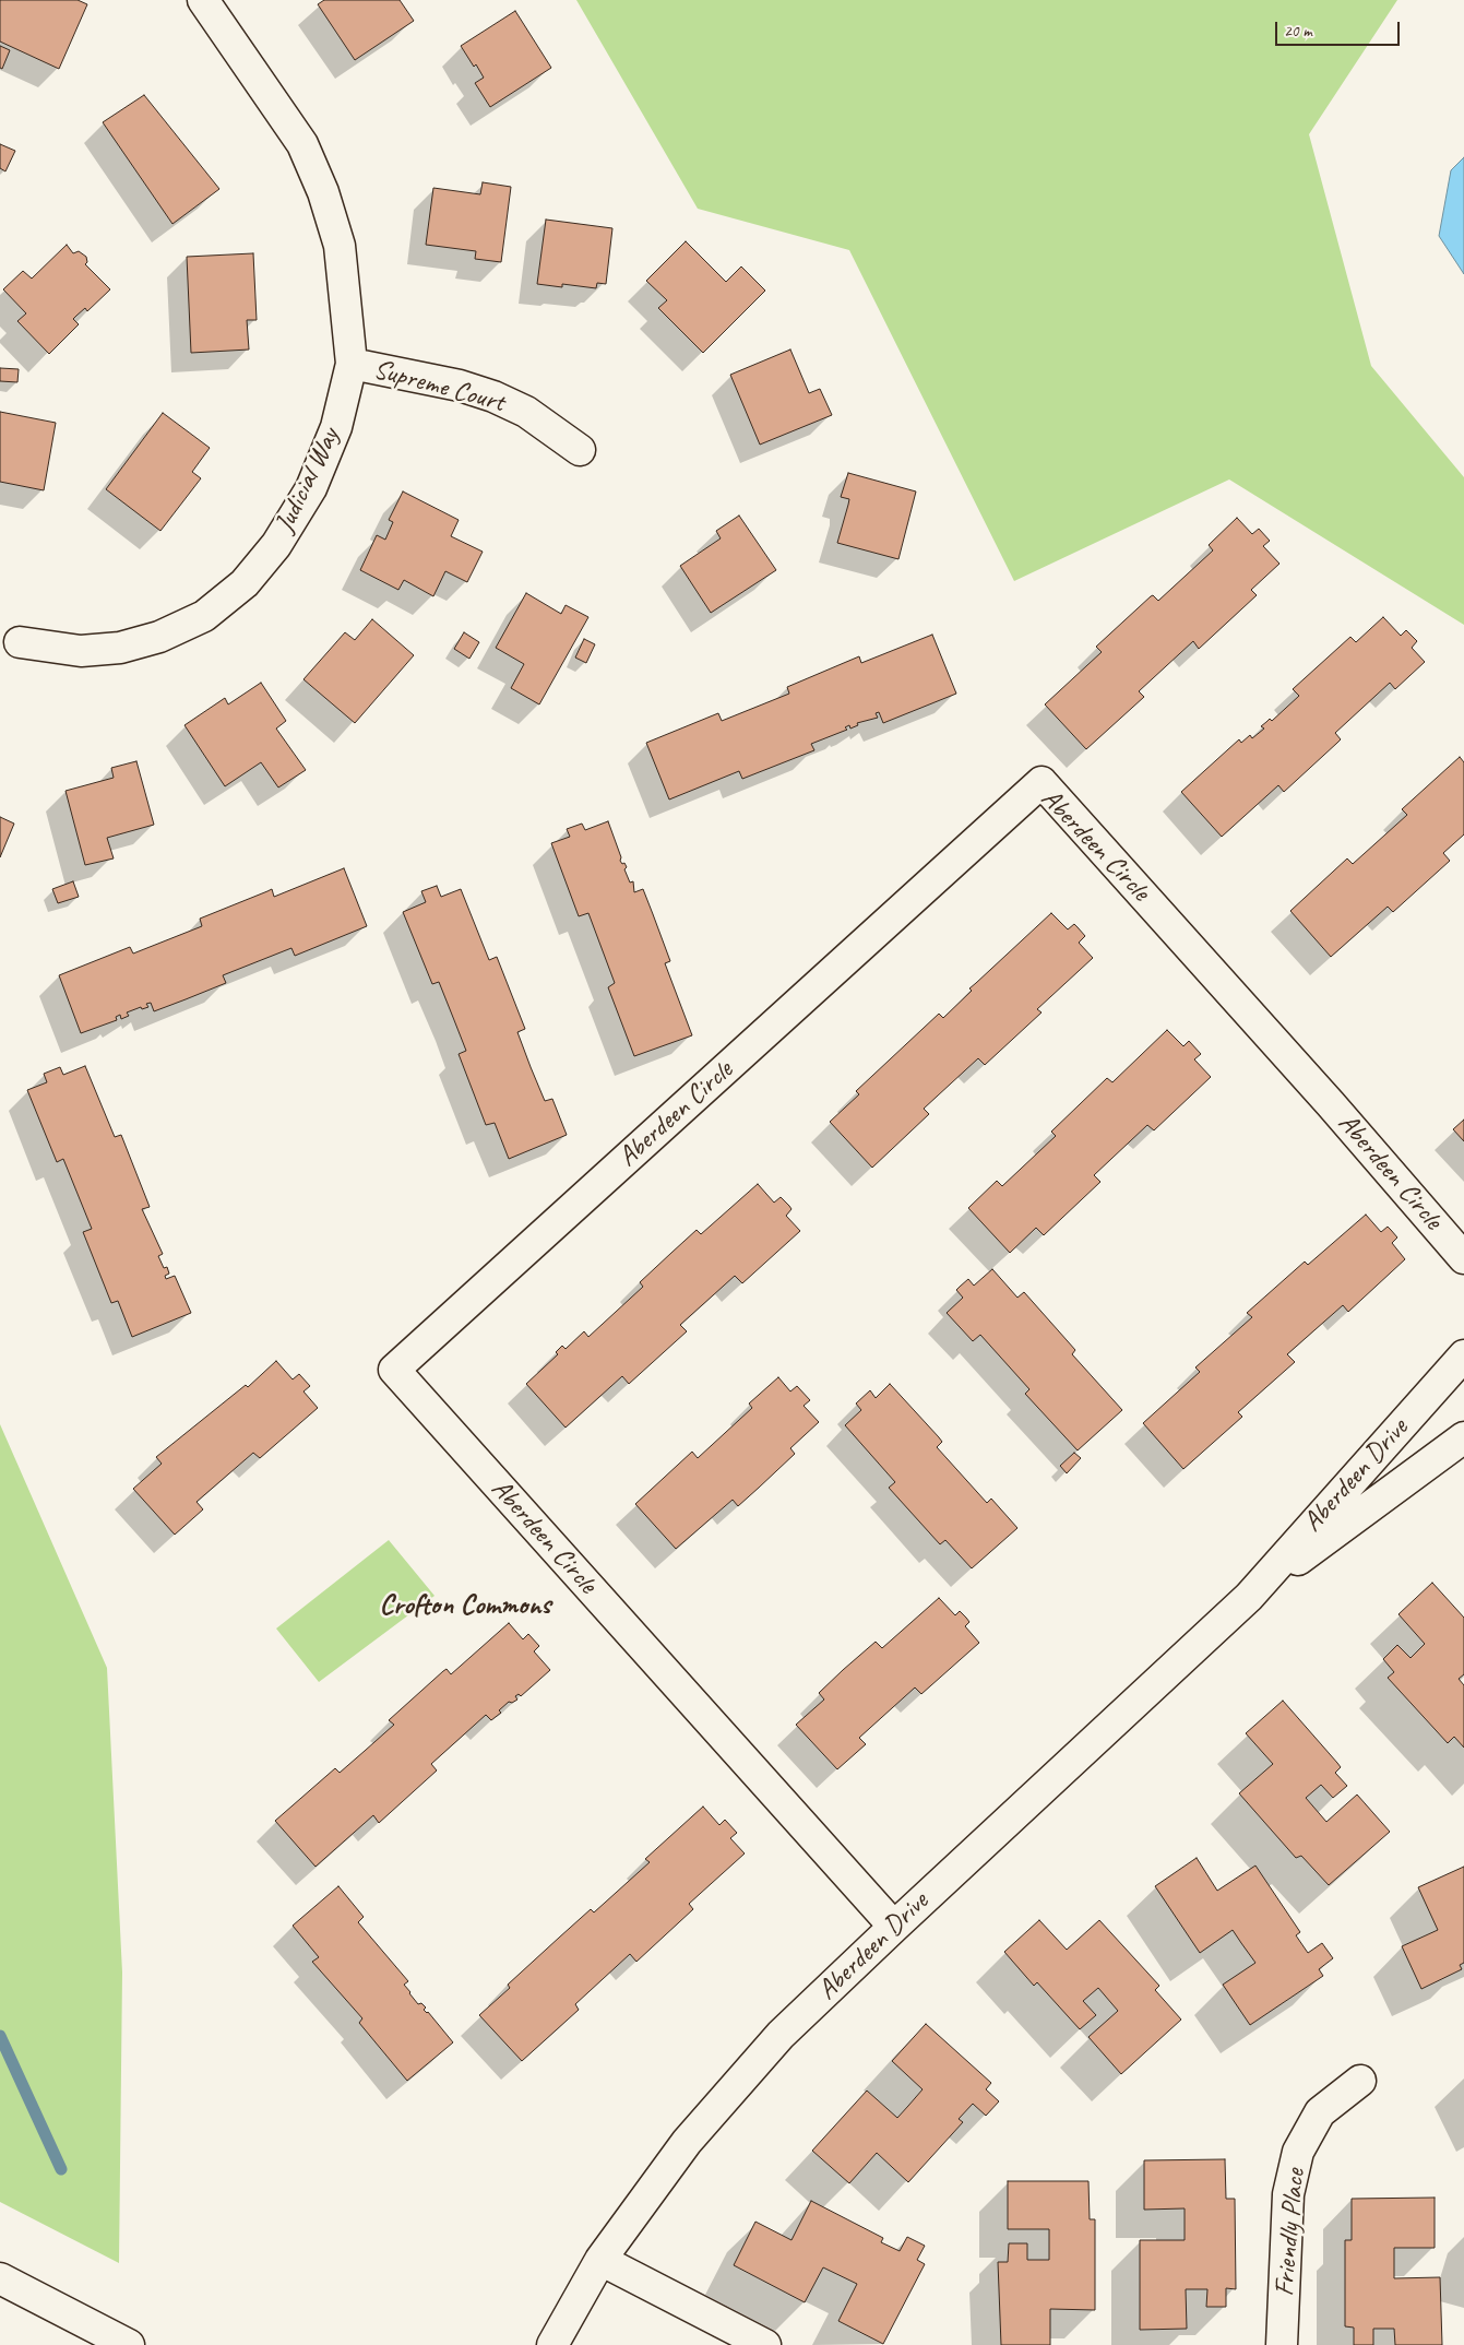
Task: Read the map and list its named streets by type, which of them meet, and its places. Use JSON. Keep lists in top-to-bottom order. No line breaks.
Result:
{"streets":{"street":["Supreme Court","Judicial Way","Aberdeen Circle","Aberdeen Drive","Friendly Place"]},"crossings":[["Supreme Court","Judicial Way"],["Aberdeen Circle","Aberdeen Drive"]],"districts":["Crofton Commons"],"scale_bar":"20 m"}
